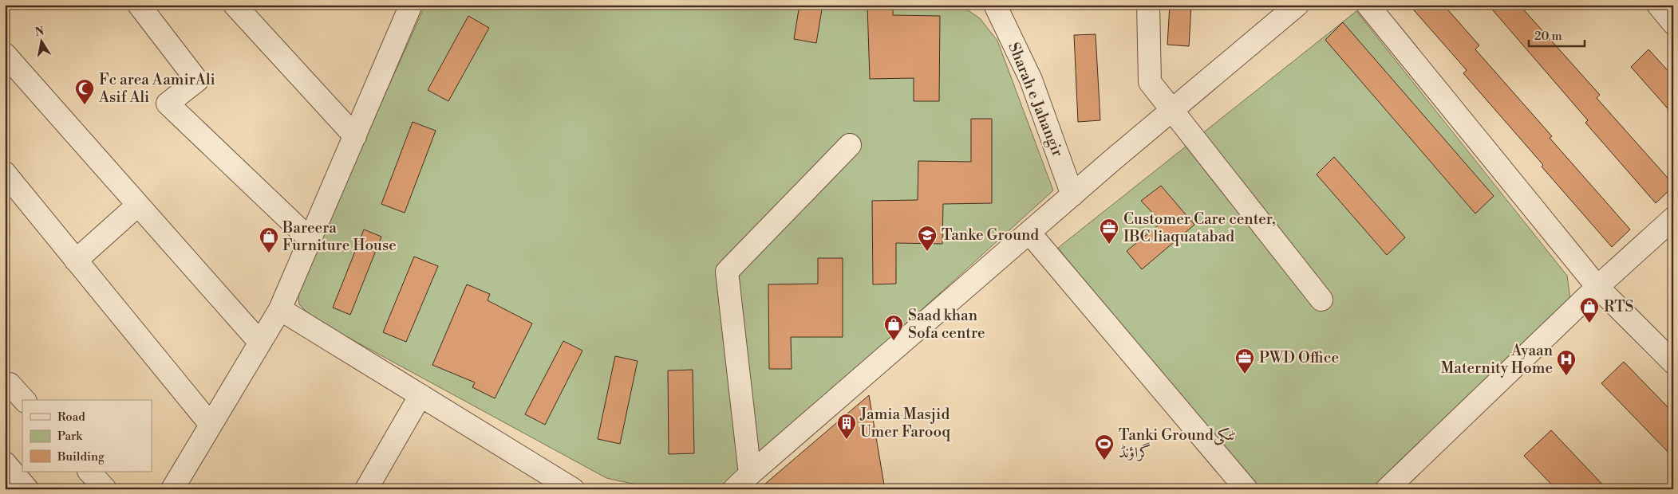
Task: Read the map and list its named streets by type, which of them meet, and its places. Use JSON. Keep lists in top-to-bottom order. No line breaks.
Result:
{"streets":{"street":["Sharah e Jahangir"]},"places":{"mosque":["Fc area AamirAli Asif Ali"],"office":["Customer Care center, IBC liaquatabad","PWD Office"],"school or university":["Tanke Ground"],"shop":["Bareera Furniture House","RTS","Saad khan Sofa centre"],"hospital":["Ayaan Maternity Home"],"building":["Jamia Masjid Umer Farooq"],"sports":["Tanki Groundٹنکی گراؤنڈ"]},"legend":["Road","Park","Building"],"scale_bar":"20 m","north":"top"}
